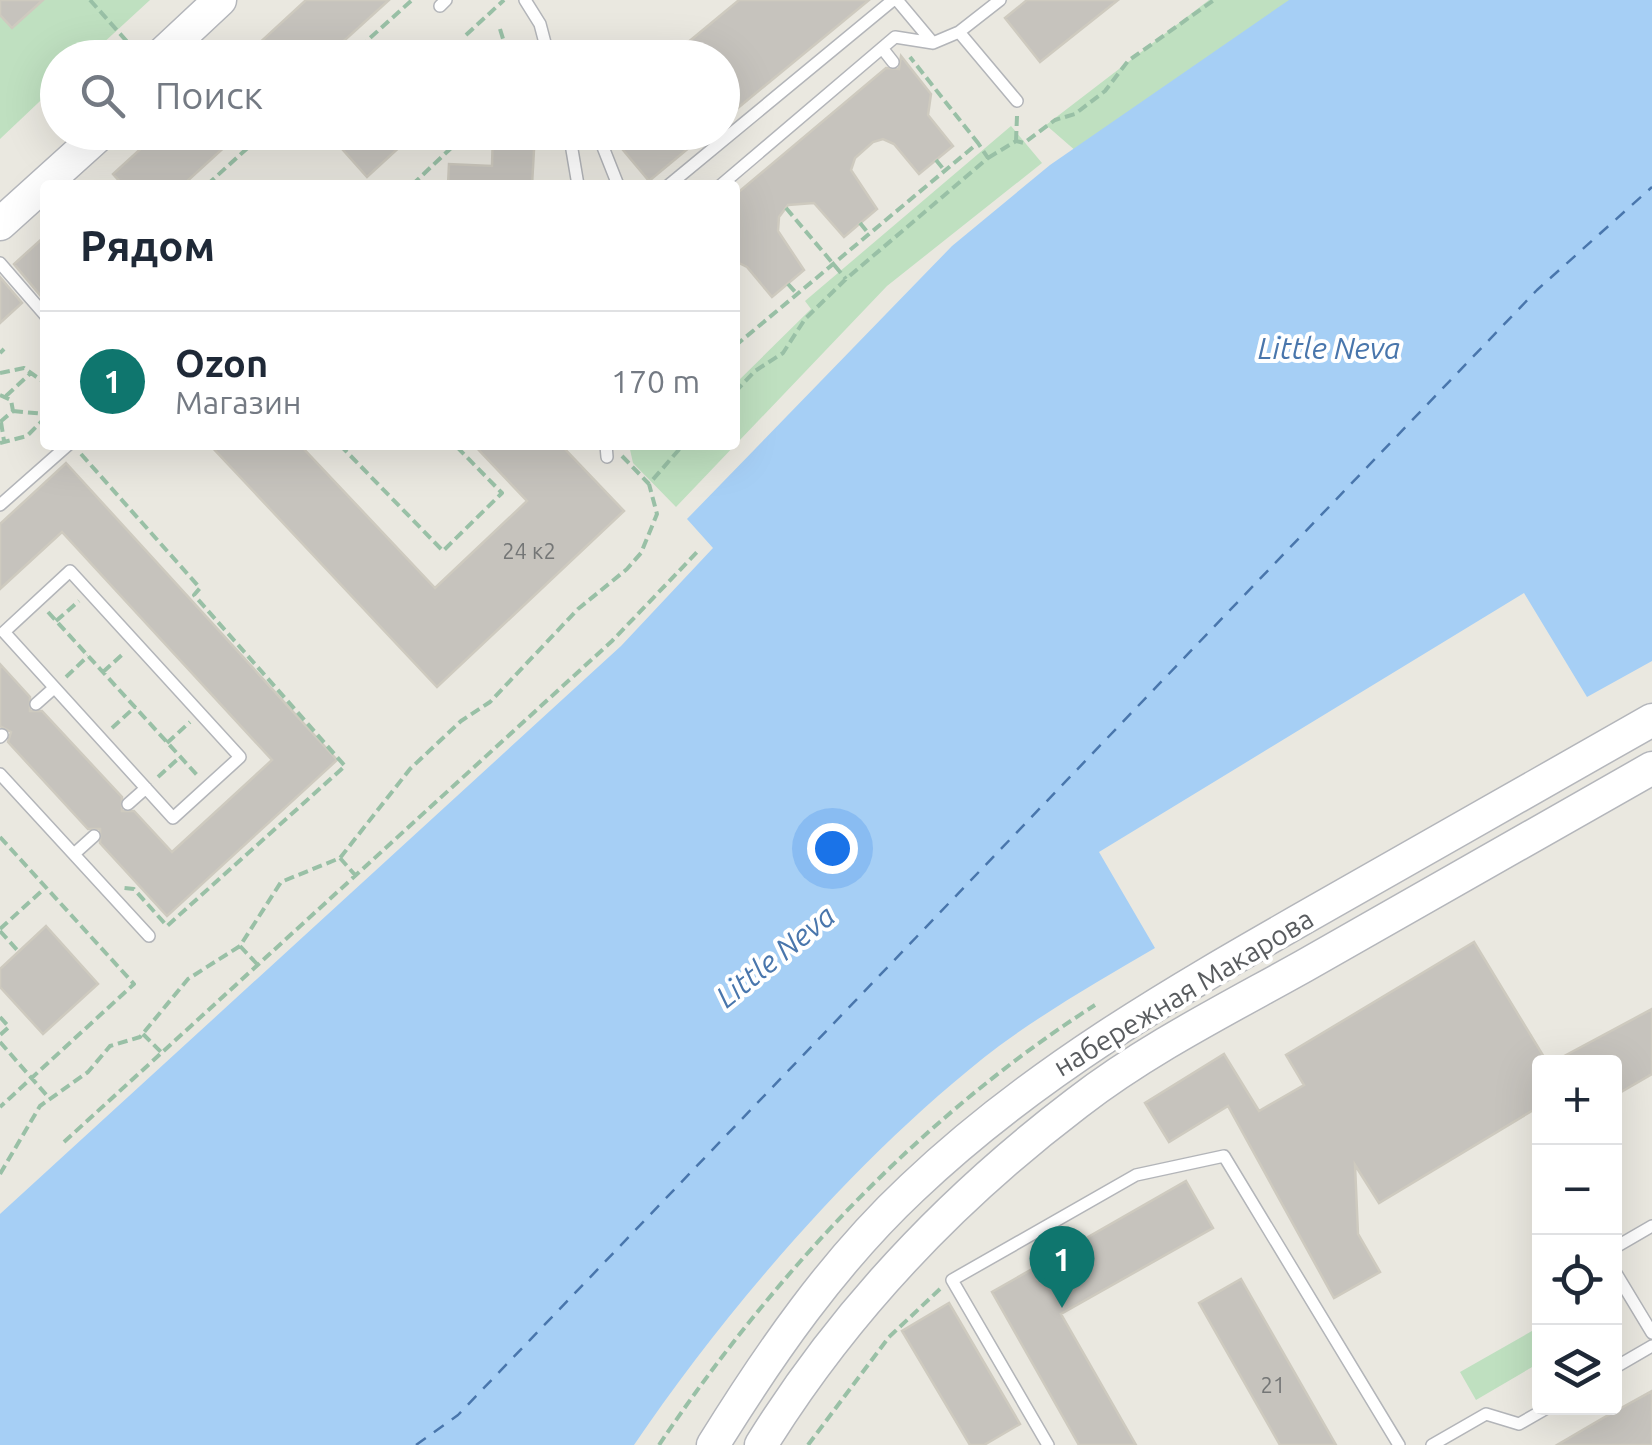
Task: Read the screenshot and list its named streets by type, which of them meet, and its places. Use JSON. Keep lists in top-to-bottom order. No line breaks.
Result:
{"streets":{"main road":["набережная Макарова"]},"water":["Little Neva"],"house_numbers":["24 к2","21"],"page":{"search":"Поиск","heading":"Рядом","list":[{"mark":"1","name":"Ozon","note":"Магазин","value":"170 m"}],"map_buttons":["+","−"],"pins":"1"}}
